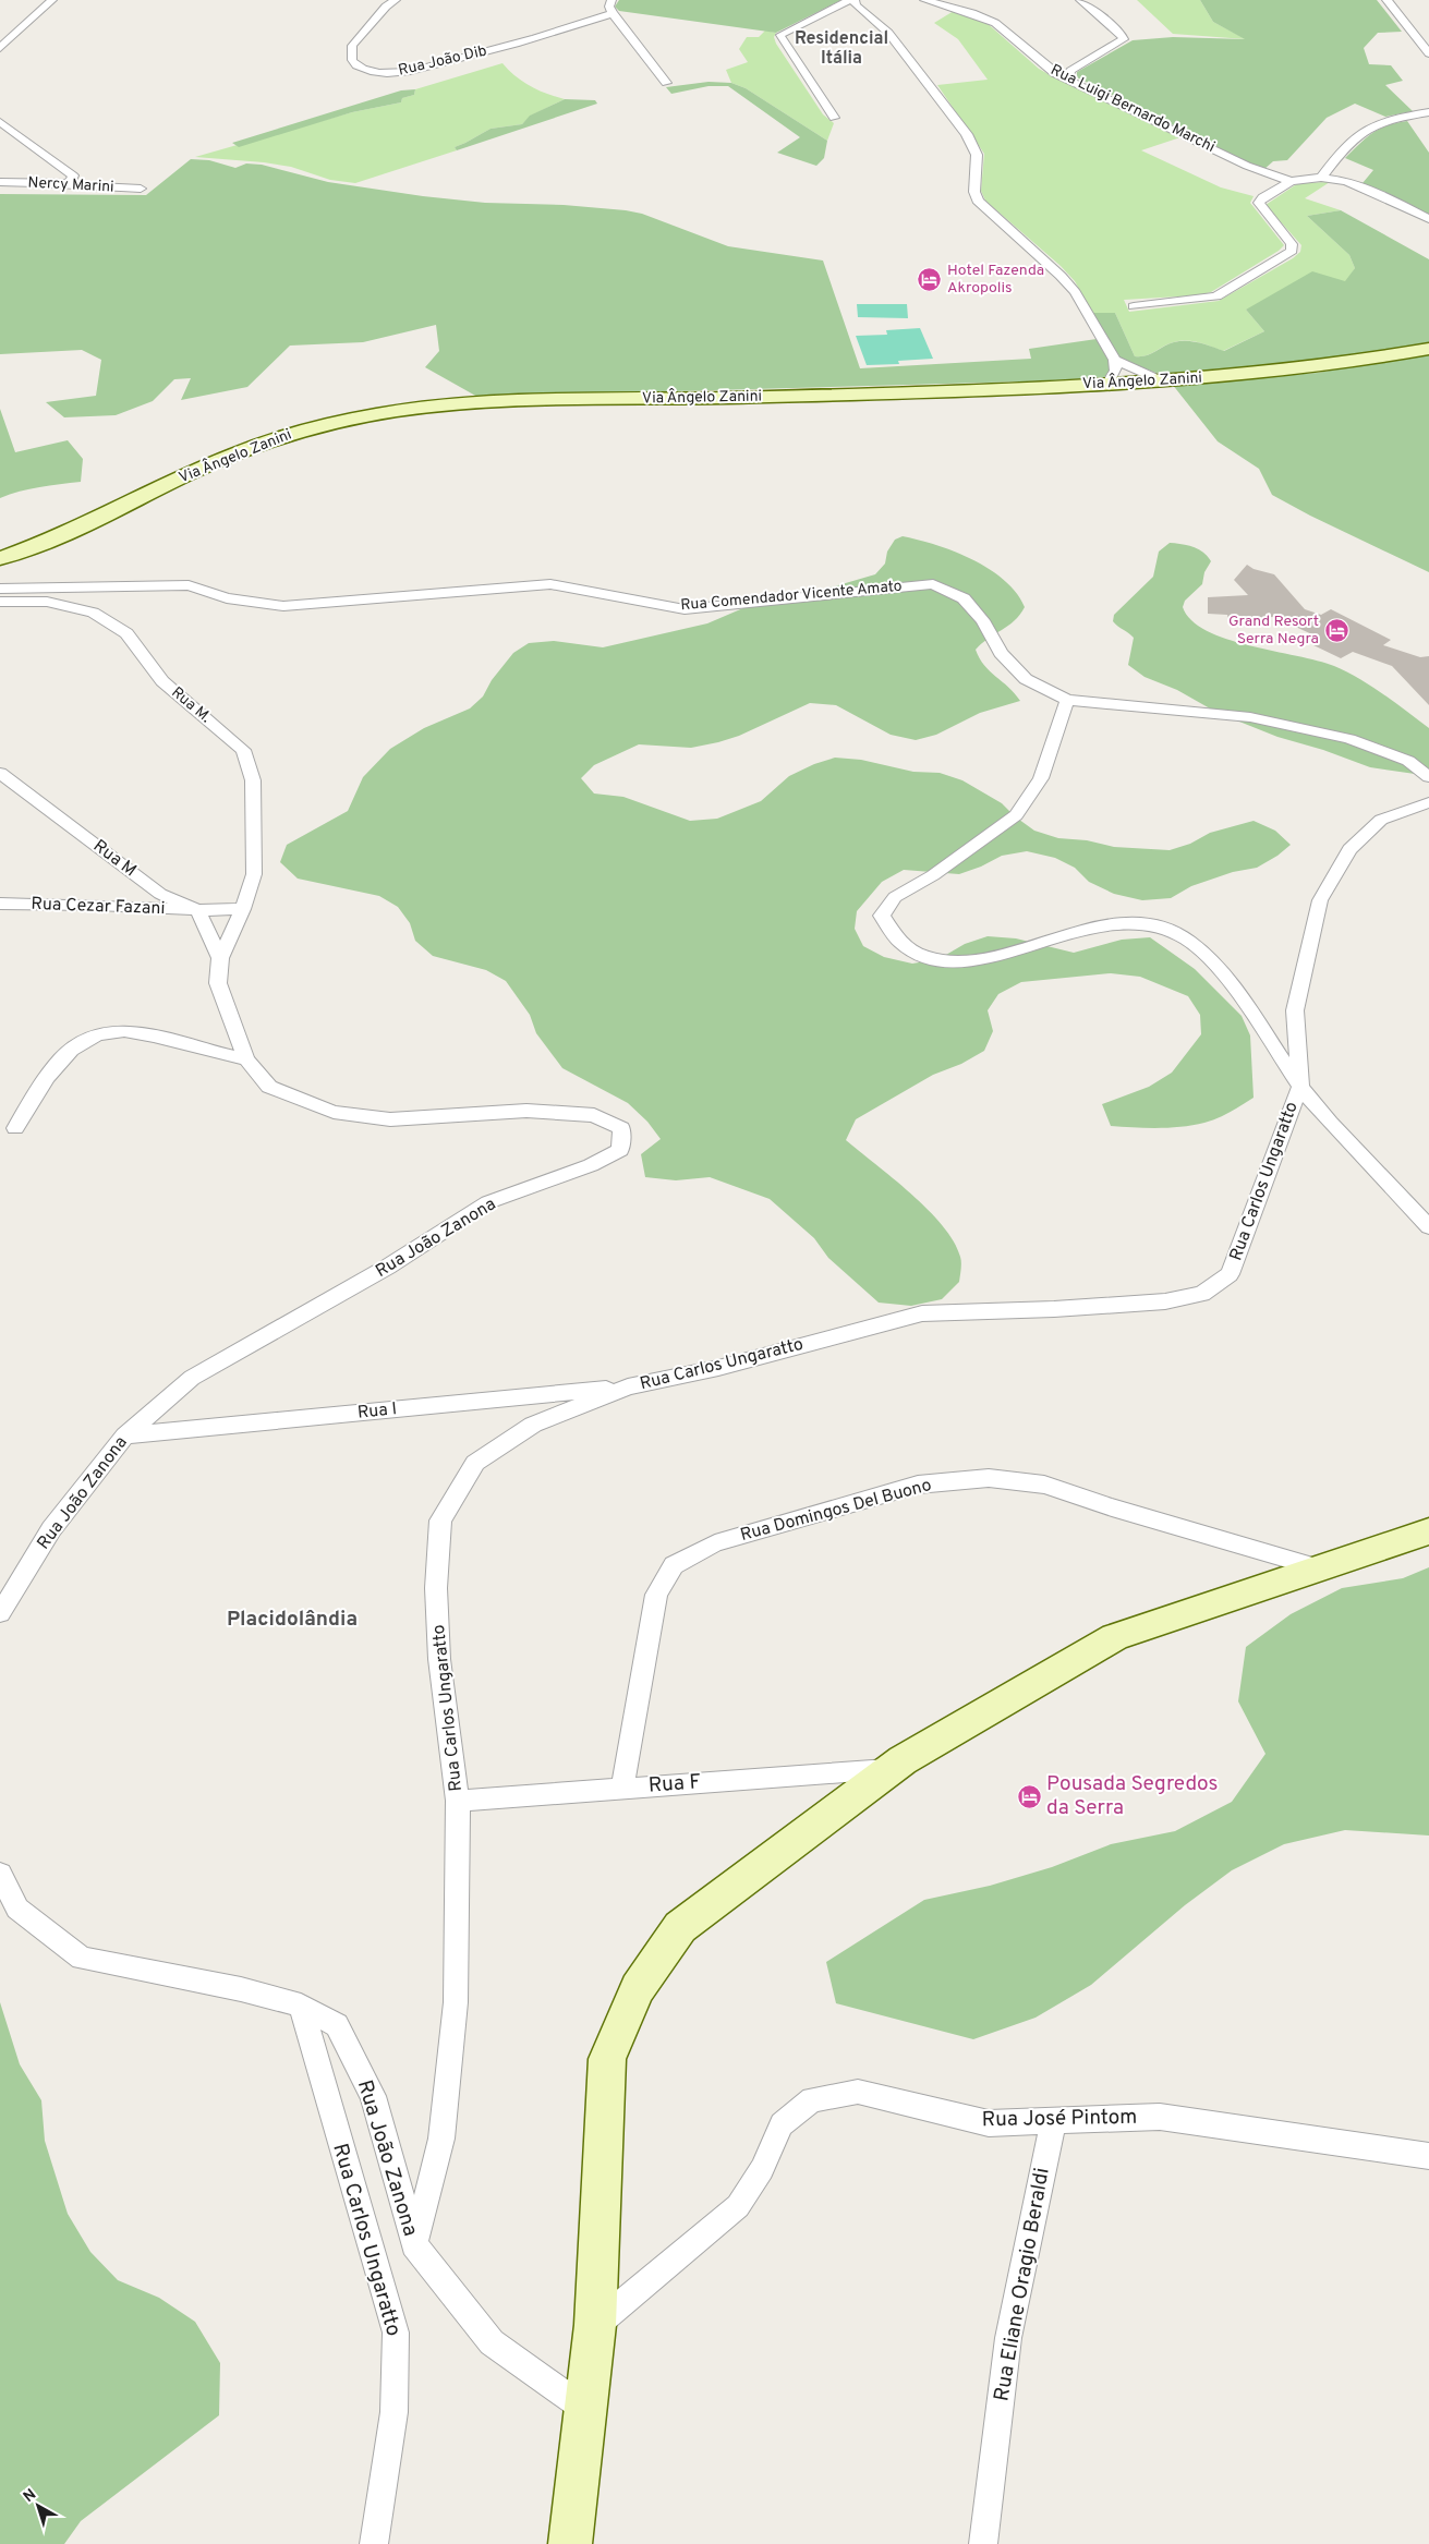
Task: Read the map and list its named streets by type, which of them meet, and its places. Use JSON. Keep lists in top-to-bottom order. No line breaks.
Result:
{"streets":{"street":["Rua João Dib","Rua Luigi Bernardo Marchi","Nercy Marini","Via Ângelo Zanini","Rua Comendador Vicente Amato","Rua M.","Rua M","Rua Cezar Fazani","Rua Carlos Ungaratto","Rua João Zanona","Rua I","Rua Domingos Del Buono","Rua F","Rua José Pintom","Rua Eliane Oragio Beraldi"]},"crossings":[["Rua M.","Rua M"],["Rua M.","Rua João Zanona"],["Rua M","Rua Cezar Fazani"],["Rua M","Rua João Zanona"],["Rua Carlos Ungaratto","Rua João Zanona"],["Rua Carlos Ungaratto","Rua I"],["Rua Carlos Ungaratto","Rua F"],["Rua João Zanona","Rua I"],["Rua Domingos Del Buono","Rua F"],["Rua José Pintom","Rua Eliane Oragio Beraldi"]],"districts":["Residencial Itália","Placidolândia"],"places":{"hotel":["Hotel Fazenda Akropolis","Grand Resort Serra Negra","Pousada Segredos da Serra"]},"north":"top left"}
